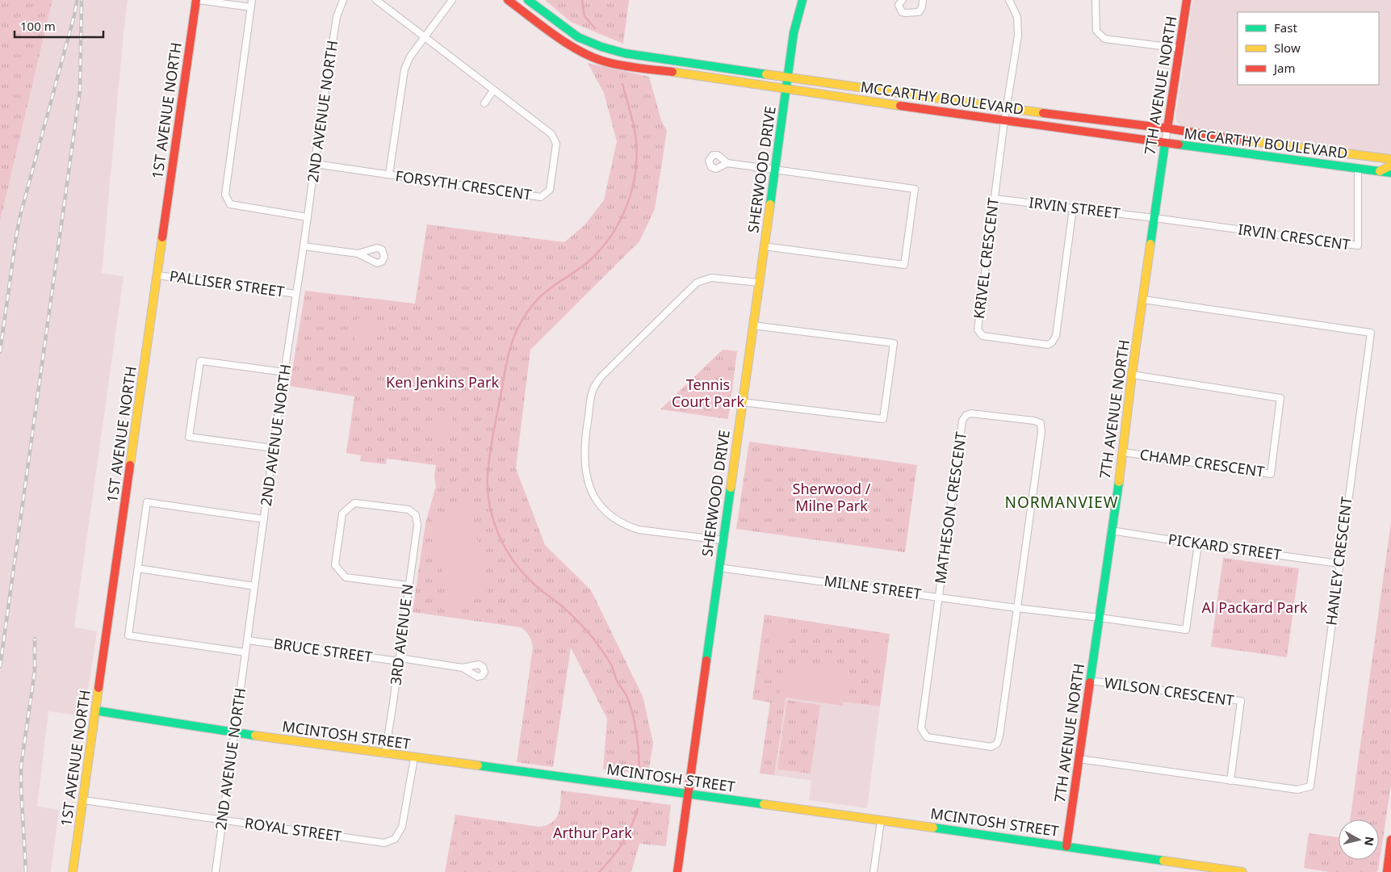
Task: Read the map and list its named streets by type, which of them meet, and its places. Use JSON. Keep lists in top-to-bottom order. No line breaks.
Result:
{"streets":{"street":["7TH AVENUE NORTH","MCCARTHY BOULEVARD","1ST AVENUE NORTH","2ND AVENUE NORTH","SHERWOOD DRIVE","FORSYTH CRESCENT","IRVIN STREET","IRVIN CRESCENT","KRIVEL CRESCENT","PALLISER STREET","CHAMP CRESCENT","MATHESON CRESCENT","PICKARD STREET","HANLEY CRESCENT","MILNE STREET","3RD AVENUE N","BRUCE STREET","WILSON CRESCENT","MCINTOSH STREET","ROYAL STREET"]},"crossings":[["7TH AVENUE NORTH","MCCARTHY BOULEVARD"],["7TH AVENUE NORTH","IRVIN STREET"],["7TH AVENUE NORTH","IRVIN CRESCENT"],["7TH AVENUE NORTH","CHAMP CRESCENT"],["7TH AVENUE NORTH","PICKARD STREET"],["7TH AVENUE NORTH","HANLEY CRESCENT"],["7TH AVENUE NORTH","MILNE STREET"],["7TH AVENUE NORTH","WILSON CRESCENT"],["7TH AVENUE NORTH","MCINTOSH STREET"],["MCCARTHY BOULEVARD","SHERWOOD DRIVE"],["MCCARTHY BOULEVARD","IRVIN CRESCENT"],["MCCARTHY BOULEVARD","KRIVEL CRESCENT"],["1ST AVENUE NORTH","PALLISER STREET"],["1ST AVENUE NORTH","MCINTOSH STREET"],["1ST AVENUE NORTH","ROYAL STREET"],["2ND AVENUE NORTH","FORSYTH CRESCENT"],["2ND AVENUE NORTH","PALLISER STREET"],["2ND AVENUE NORTH","BRUCE STREET"],["2ND AVENUE NORTH","MCINTOSH STREET"],["2ND AVENUE NORTH","ROYAL STREET"],["SHERWOOD DRIVE","MILNE STREET"],["SHERWOOD DRIVE","MCINTOSH STREET"],["IRVIN STREET","IRVIN CRESCENT"],["IRVIN STREET","KRIVEL CRESCENT"],["MATHESON CRESCENT","MILNE STREET"],["PICKARD STREET","HANLEY CRESCENT"],["PICKARD STREET","MILNE STREET"],["HANLEY CRESCENT","WILSON CRESCENT"],["3RD AVENUE N","BRUCE STREET"],["3RD AVENUE N","MCINTOSH STREET"],["MCINTOSH STREET","ROYAL STREET"]],"districts":["NORMANVIEW"],"parks":["Ken Jenkins Park","Tennis Court Park","Sherwood / Milne Park","Al Packard Park","Arthur Park"],"legend":["Fast","Slow","Jam"],"scale_bar":"100 m","north":"right"}
